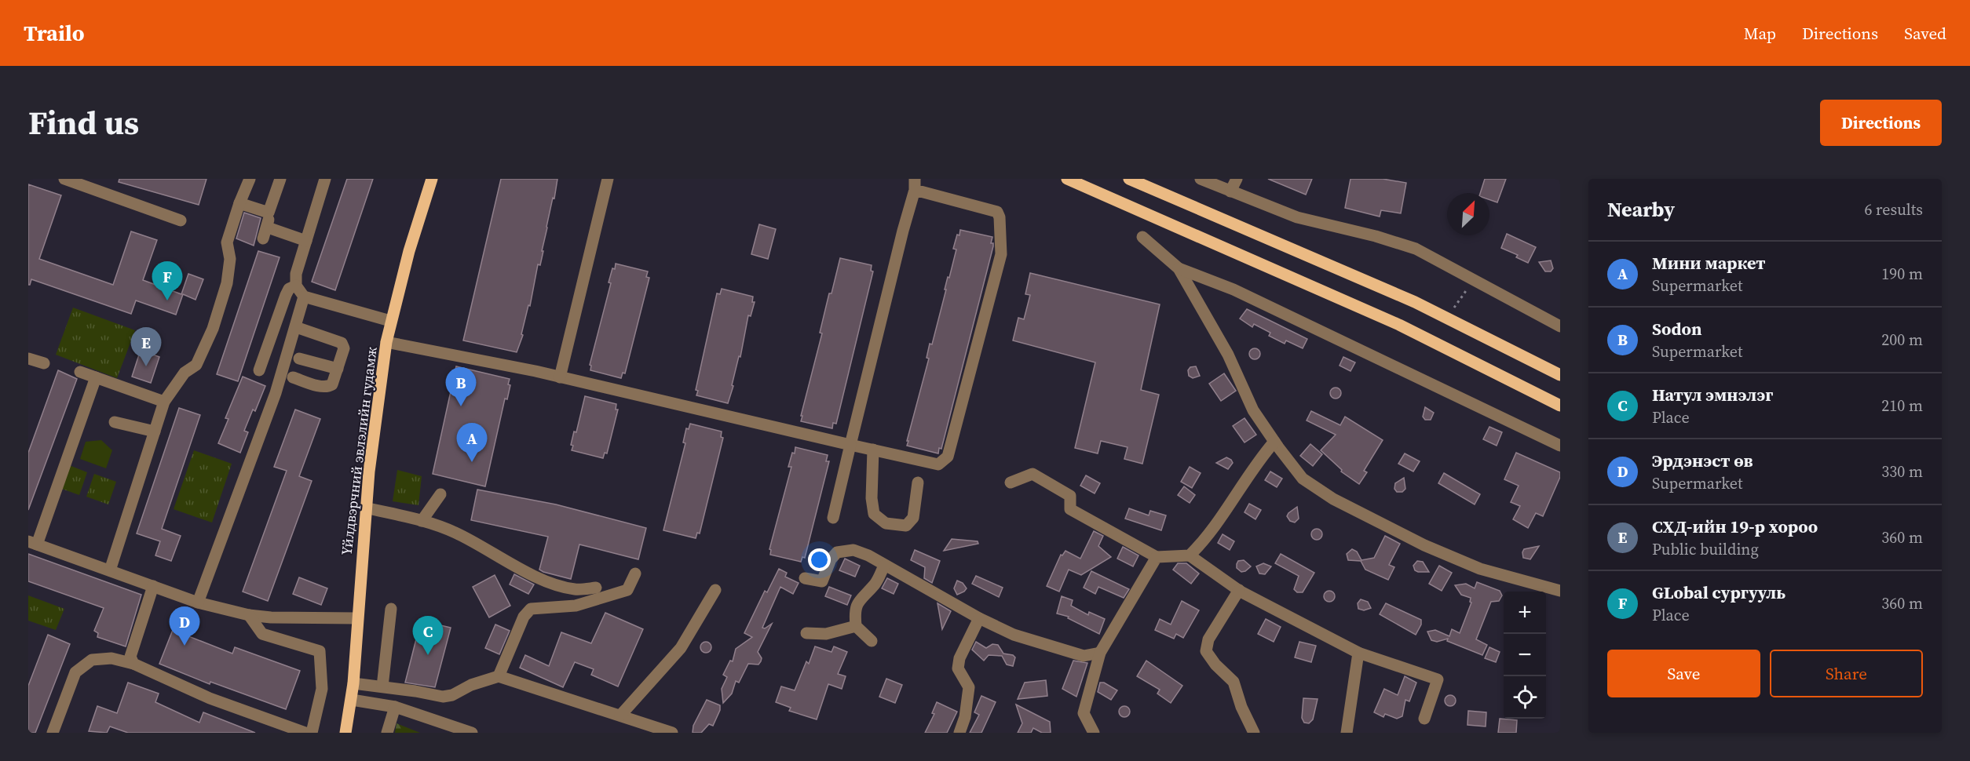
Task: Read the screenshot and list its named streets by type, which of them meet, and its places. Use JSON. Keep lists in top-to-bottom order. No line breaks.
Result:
{"streets":{"main road":["Үйлдвэрчний эвлэлийн гудамж"]},"north":"top right","page":{"header":"Trailo","nav":["Map","Directions","Saved"],"title":"Find us","buttons":["Directions",["Save","Share"]],"heading":["Nearby","6 results"],"list":[{"mark":"A","name":"Мини маркет","note":"Supermarket","value":"190 m"},{"mark":"B","name":"Sodon","note":"Supermarket","value":"200 m"},{"mark":"C","name":"Натул эмнэлэг","note":"Place","value":"210 m"},{"mark":"D","name":"Эрдэнэст өв","note":"Supermarket","value":"330 m"},{"mark":"E","name":"СХД-ийн 19-р хороо","note":"Public building","value":"360 m"},{"mark":"F","name":"GLobal сургууль","note":"Place","value":"360 m"}],"pins":["F","E","B","A","D","C"],"map_buttons":["+","−"]}}
